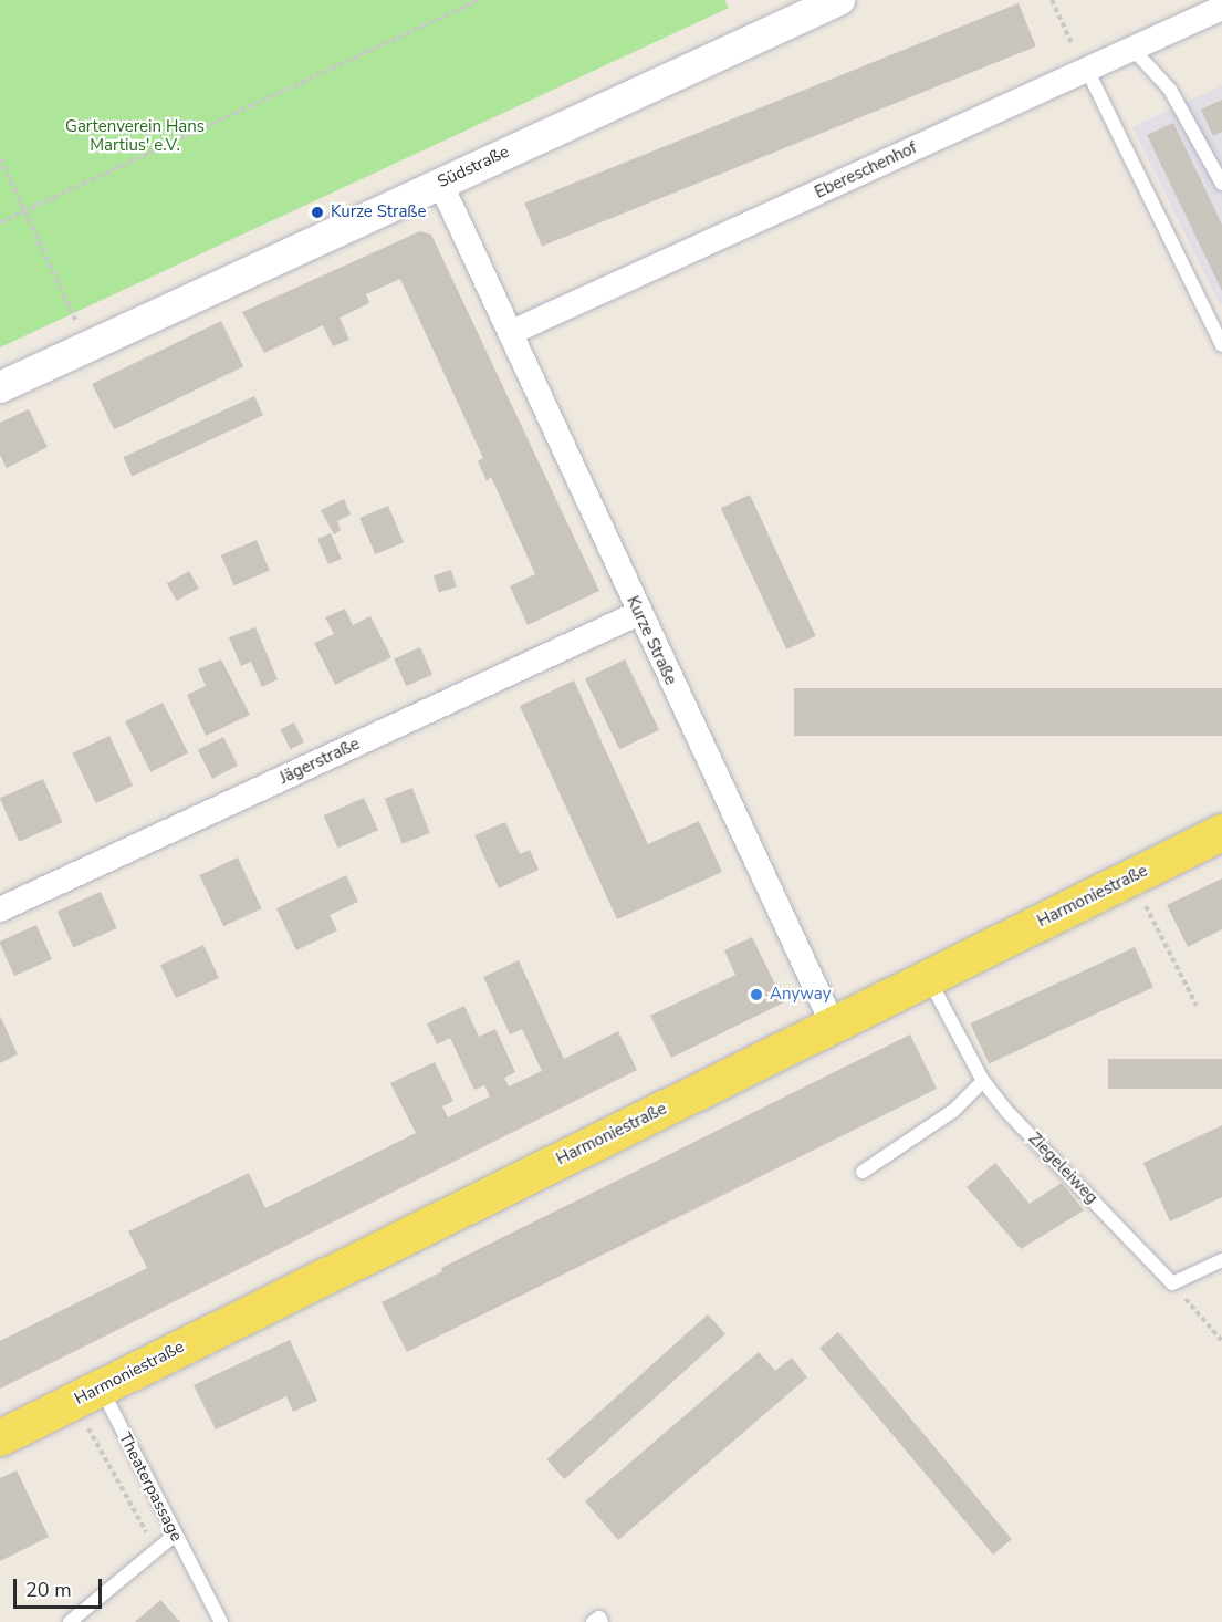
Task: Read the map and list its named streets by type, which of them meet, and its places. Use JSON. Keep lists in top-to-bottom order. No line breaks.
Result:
{"streets":{"main road":["Harmoniestraße"],"street":["Südstraße","Ebereschenhof","Kurze Straße","Jägerstraße"],"lane":["Ziegeleiweg","Theaterpassage"]},"crossings":[["Südstraße","Kurze Straße"],["Ebereschenhof","Kurze Straße"],["Kurze Straße","Jägerstraße"],["Kurze Straße","Harmoniestraße"],["Harmoniestraße","Ziegeleiweg"],["Harmoniestraße","Theaterpassage"]],"parks":["Gartenverein Hans Martius' e.V."],"places":["Kurze Straße","Anyway"],"scale_bar":"20 m"}
